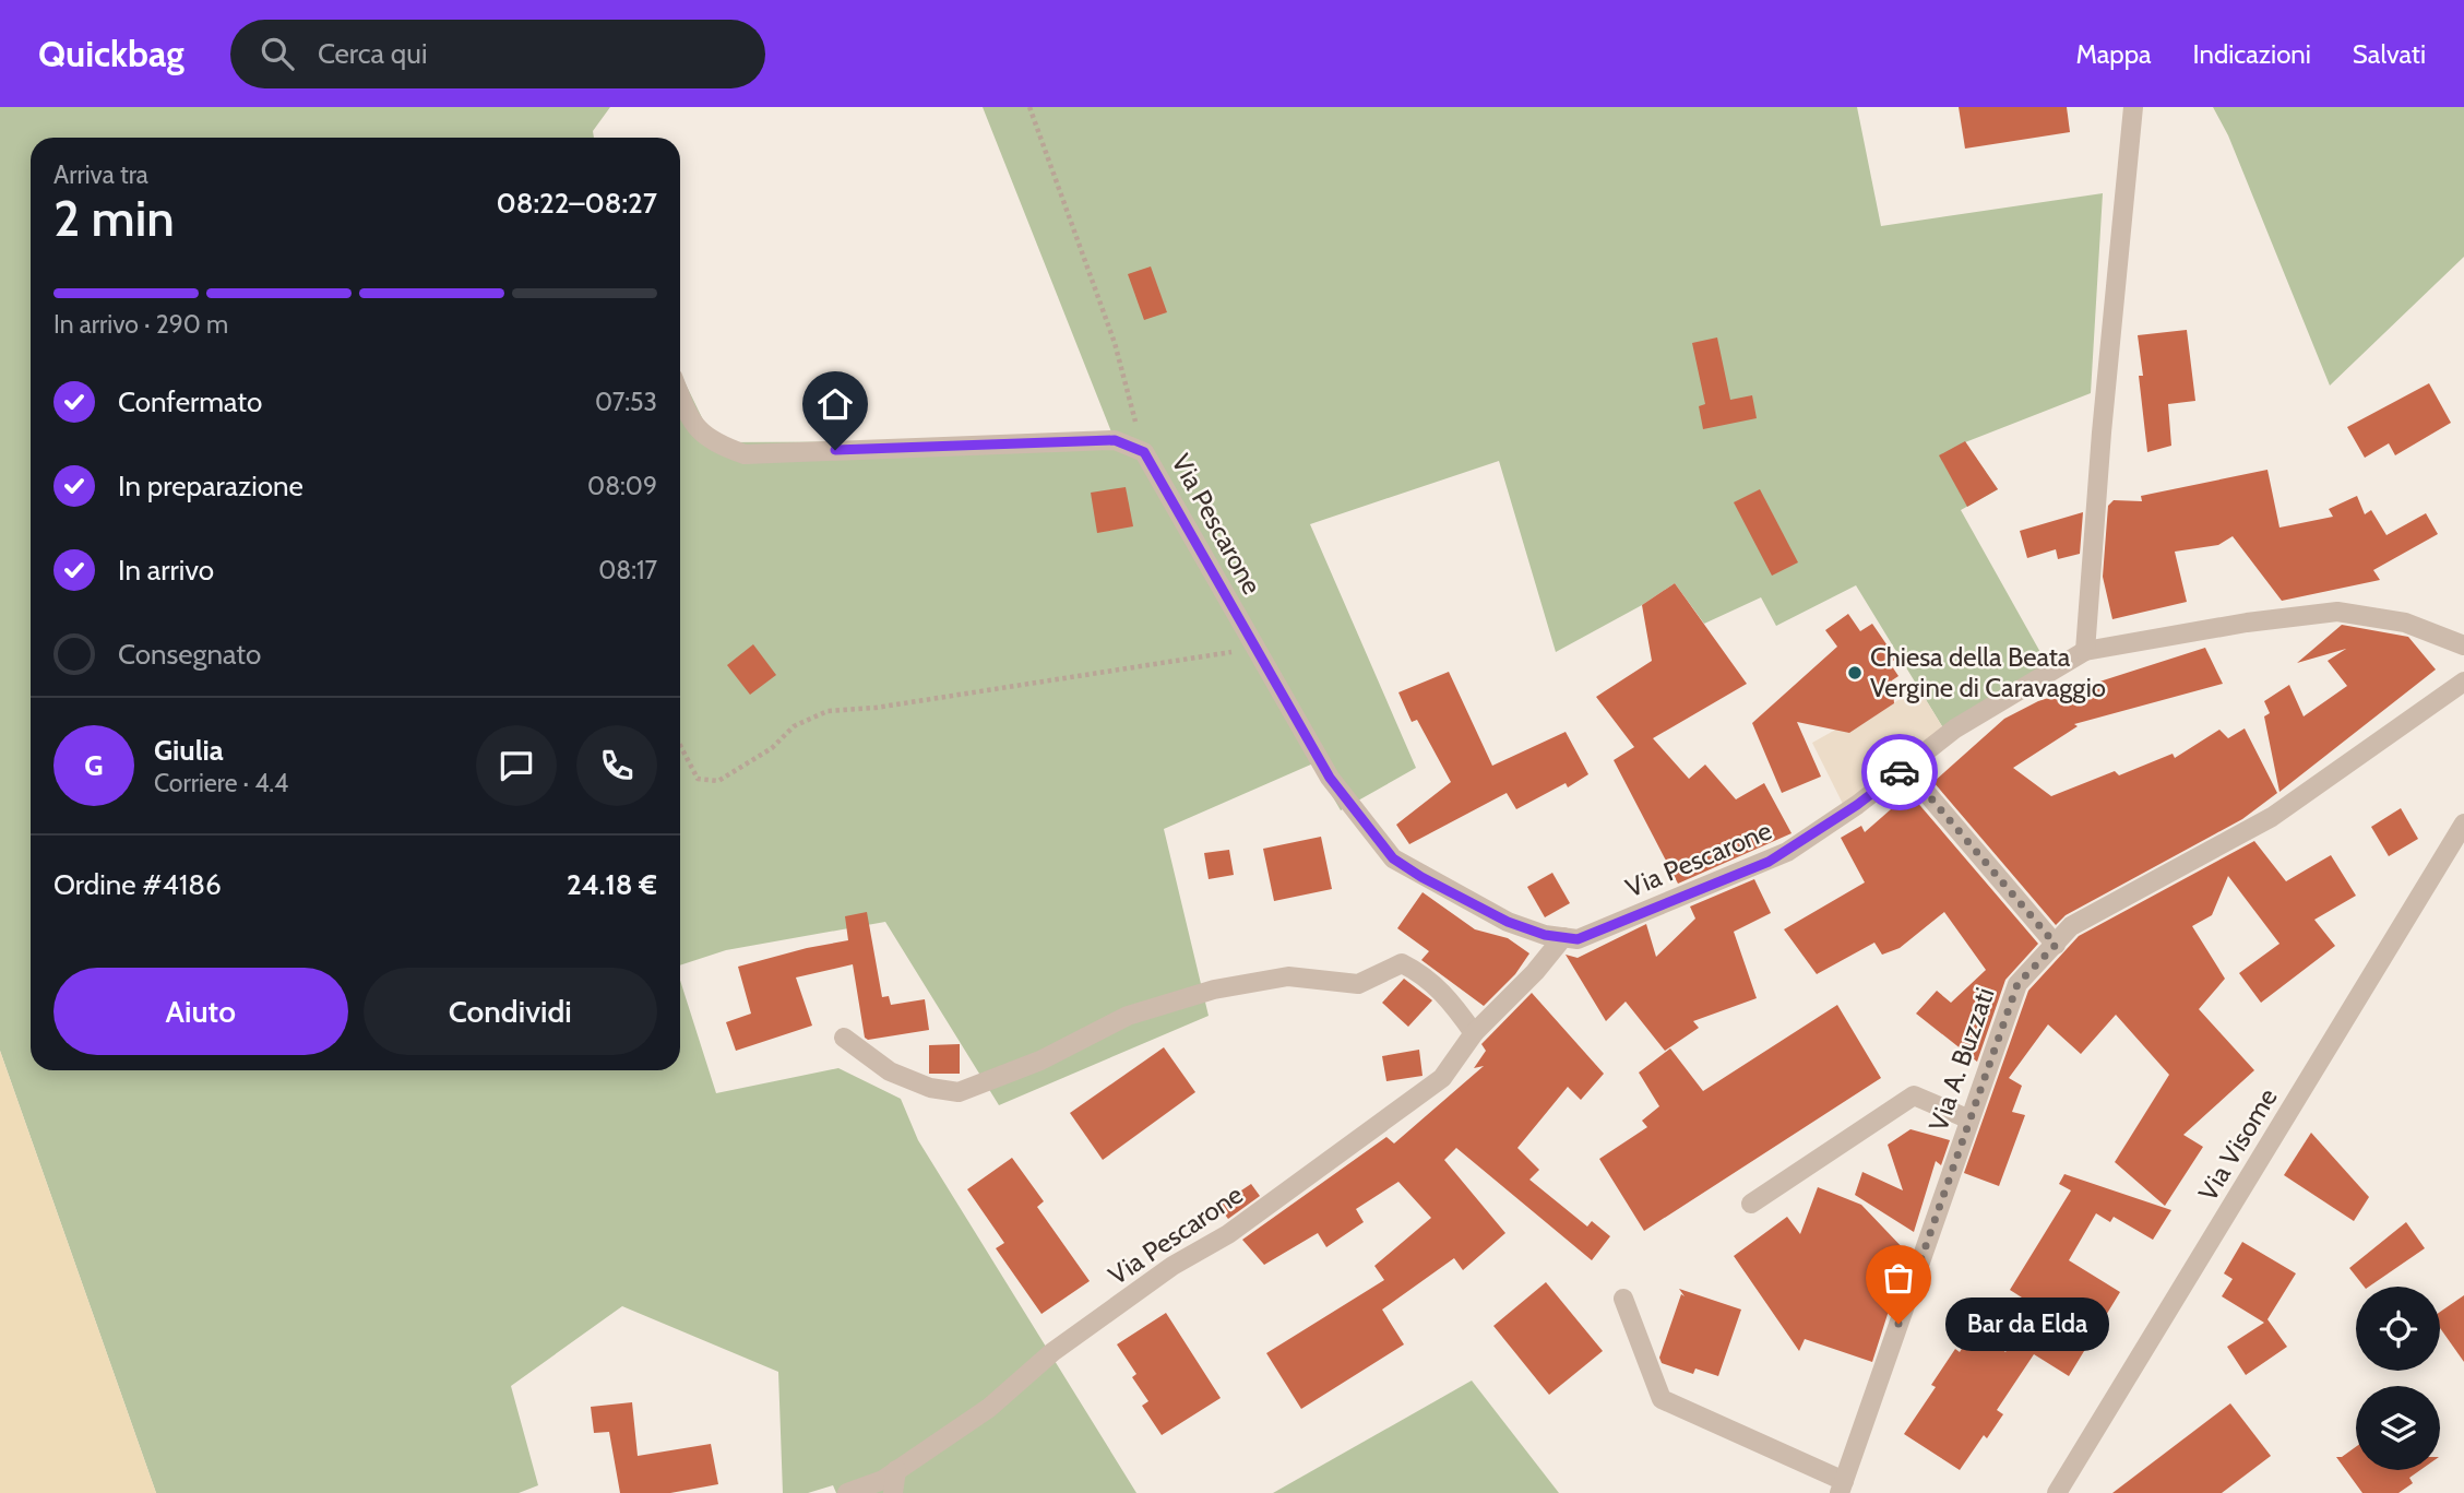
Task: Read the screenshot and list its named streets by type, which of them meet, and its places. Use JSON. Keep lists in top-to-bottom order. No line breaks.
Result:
{"streets":{"street":["Via Pescarone","Via A. Buzzati","Via Visome"]},"places":["Chiesa della Beata Vergine di Caravaggio","Bar da Elda"],"page":{"header":"Quickbag","search":"Cerca qui","nav":["Mappa","Indicazioni","Salvati"],"heading":["2 min","Arriva tra","08:22–08:27"],"panel":["Giulia","Corriere · 4.4","Ordine #4186","24.18 €"],"bar":"In arrivo · 290 m","list":[["Confermato","07:53"],["In preparazione","08:09"],["In arrivo","08:17"],"Consegnato"],"round":"G","buttons":["Aiuto","Condividi"],"bubble":"Bar da Elda"}}
